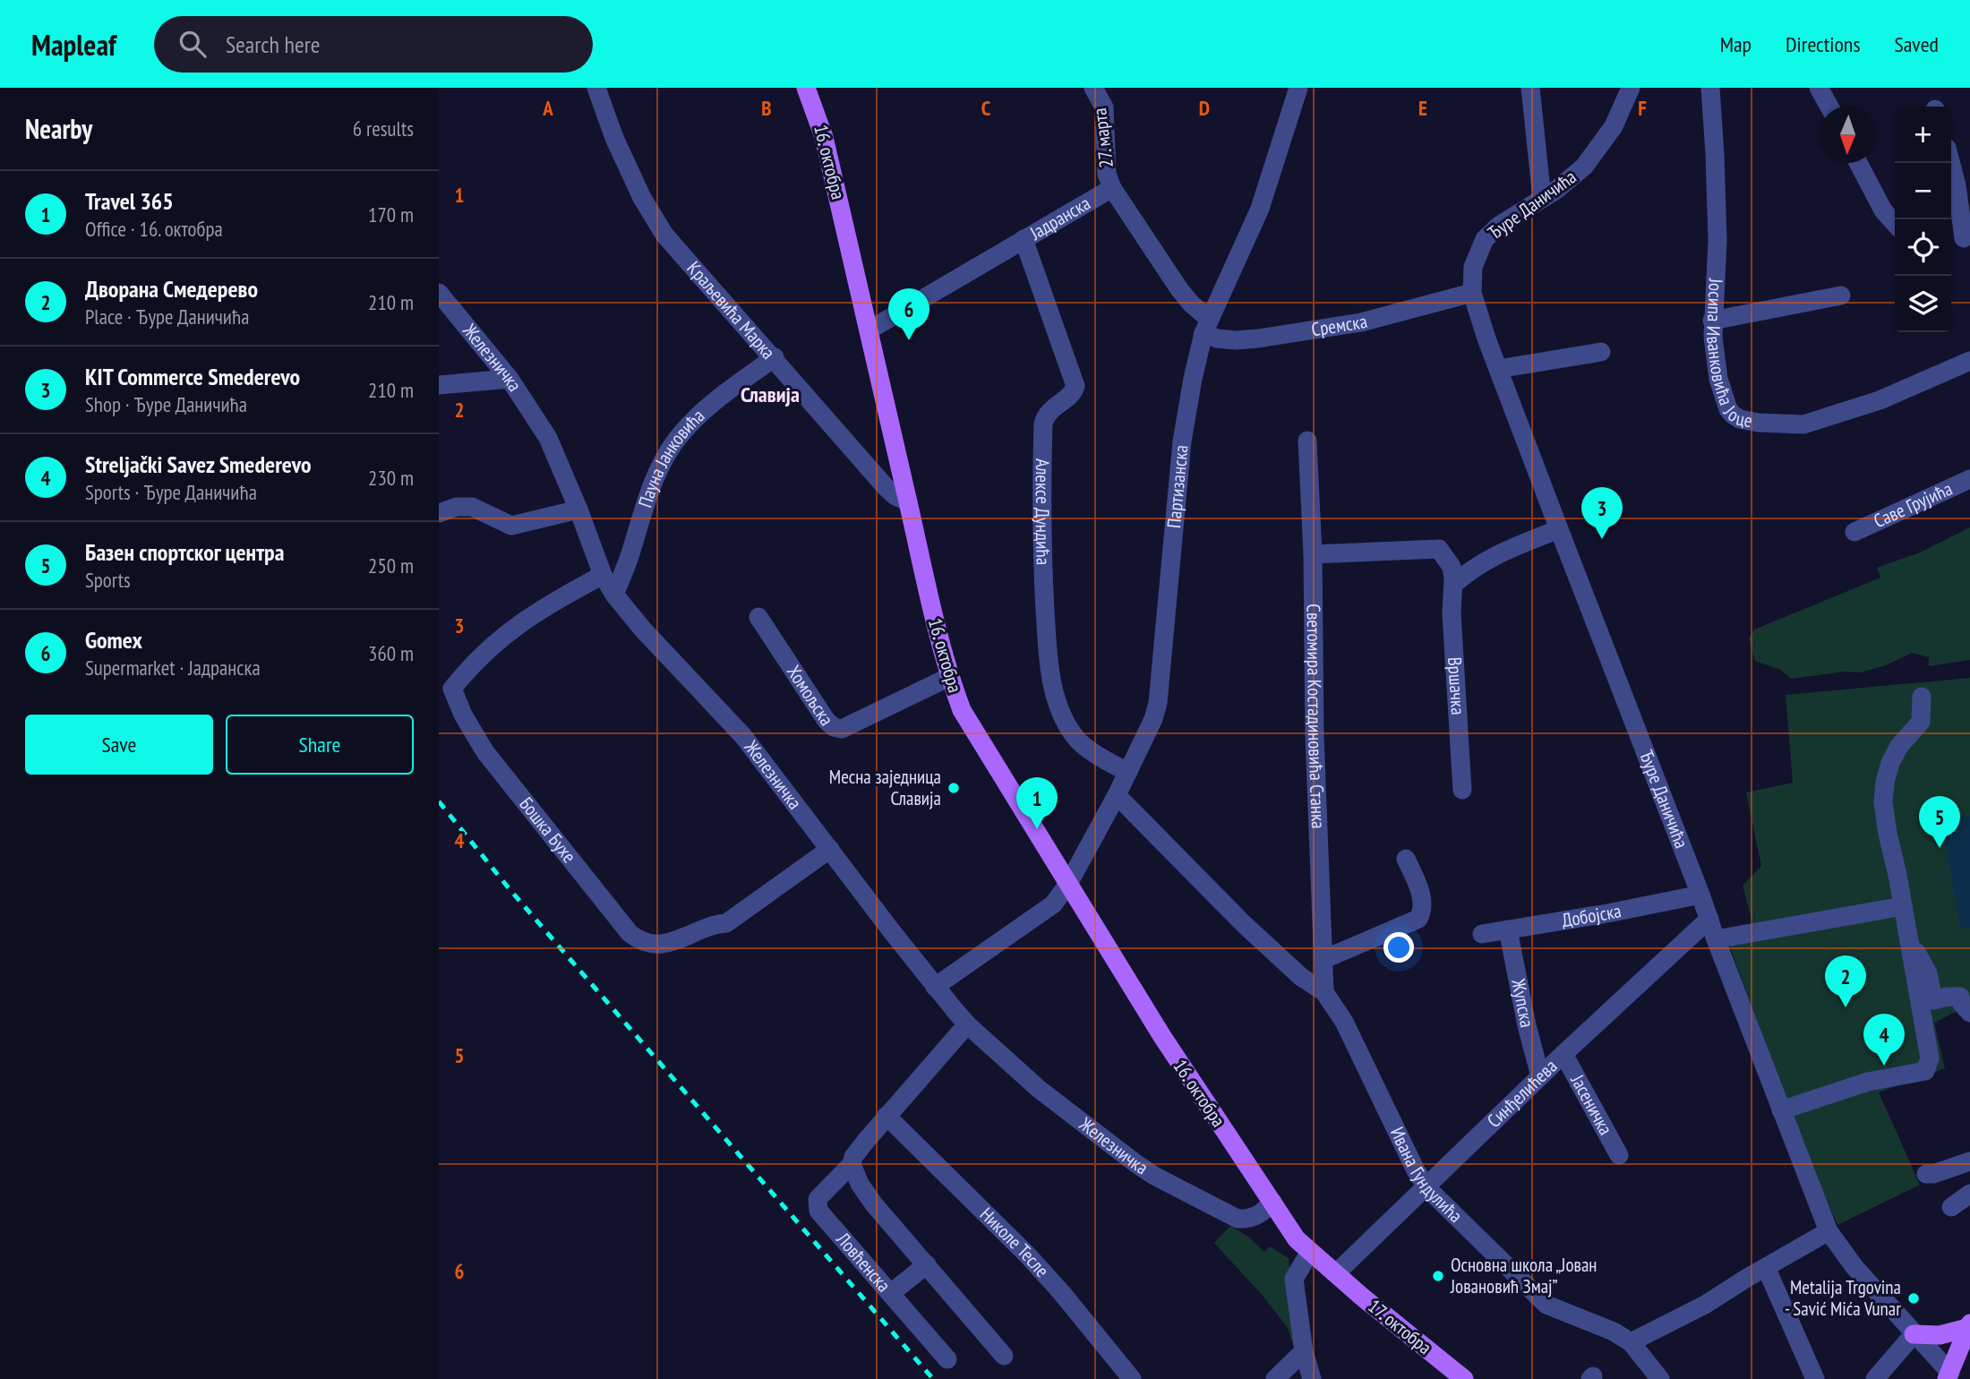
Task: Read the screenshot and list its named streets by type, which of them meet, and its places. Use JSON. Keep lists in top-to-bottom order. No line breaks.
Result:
{"streets":{"main road":["16. октобра","17. октобра"],"street":["27. марта","Ђуре Даничића","Јадранска","Краљевића Марка","Сремска","Јосипа Иванковића Јоце","Железничка","Пауна Јанковића","Партизанска","Саве Грујића","Алексе Дундића","Вршачка","Хомољска","Светомира Костадиновића Станка","Бошка Бухе","Добојска","Жупска","Синђелићева","Јасеничка","Ивана Гундулића","Николе Тесле","Ловћенска"]},"crossings":[["27. марта","Јадранска"],["16. октобра","Јадранска"],["16. октобра","Краљевића Марка"],["16. октобра","Железничка"],["16. октобра","Партизанска"],["16. октобра","Хомољска"],["16. октобра","17. октобра"],["Ђуре Даничића","Сремска"],["Ђуре Даничића","Добојска"],["Ђуре Даничића","Синђелићева"],["Јадранска","Сремска"],["Јадранска","Партизанска"],["Јадранска","Алексе Дундића"],["Краљевића Марка","Пауна Јанковића"],["Сремска","Партизанска"],["Железничка","Пауна Јанковића"],["Железничка","Бошка Бухе"],["Железничка","Ловћенска"],["Железничка","17. октобра"],["Партизанска","Алексе Дундића"],["Партизанска","Ивана Гундулића"],["Вршачка","Светомира Костадиновића Станка"],["Светомира Костадиновића Станка","Ивана Гундулића"],["Добојска","Жупска"],["Жупска","Синђелићева"],["Синђелићева","Јасеничка"],["Синђелићева","Ивана Гундулића"],["Синђелићева","17. октобра"],["Николе Тесле","Ловћенска"]],"districts":["Славија"],"places":["Месна заједница Славија","Основна школа „Јован Јовановић Змај”","Metalija Trgovina - Savić Mića Vunar"],"north":"bottom","page":{"header":"Mapleaf","search":"Search here","nav":["Map","Directions","Saved"],"heading":["Nearby","6 results"],"map_buttons":["+","−"],"list":[{"mark":"1","name":"Travel 365","note":"Office · 16. октобра","value":"170 m"},{"mark":"2","name":"Дворана Смедерево","note":"Place · Ђуре Даничића","value":"210 m"},{"mark":"3","name":"KIT Commerce Smederevo","note":"Shop · Ђуре Даничића","value":"210 m"},{"mark":"4","name":"Streljački Savez Smederevo","note":"Sports · Ђуре Даничића","value":"230 m"},{"mark":"5","name":"Базен спортског центра","note":"Sports","value":"250 m"},{"mark":"6","name":"Gomex","note":"Supermarket · Јадранска","value":"360 m"}],"pins":["6","3","1","5","2","4"],"buttons":["Save","Share"]},"grid":{"columns":["A","B","C","D","E","F"],"rows":["1","2","3","4","5","6"]}}
